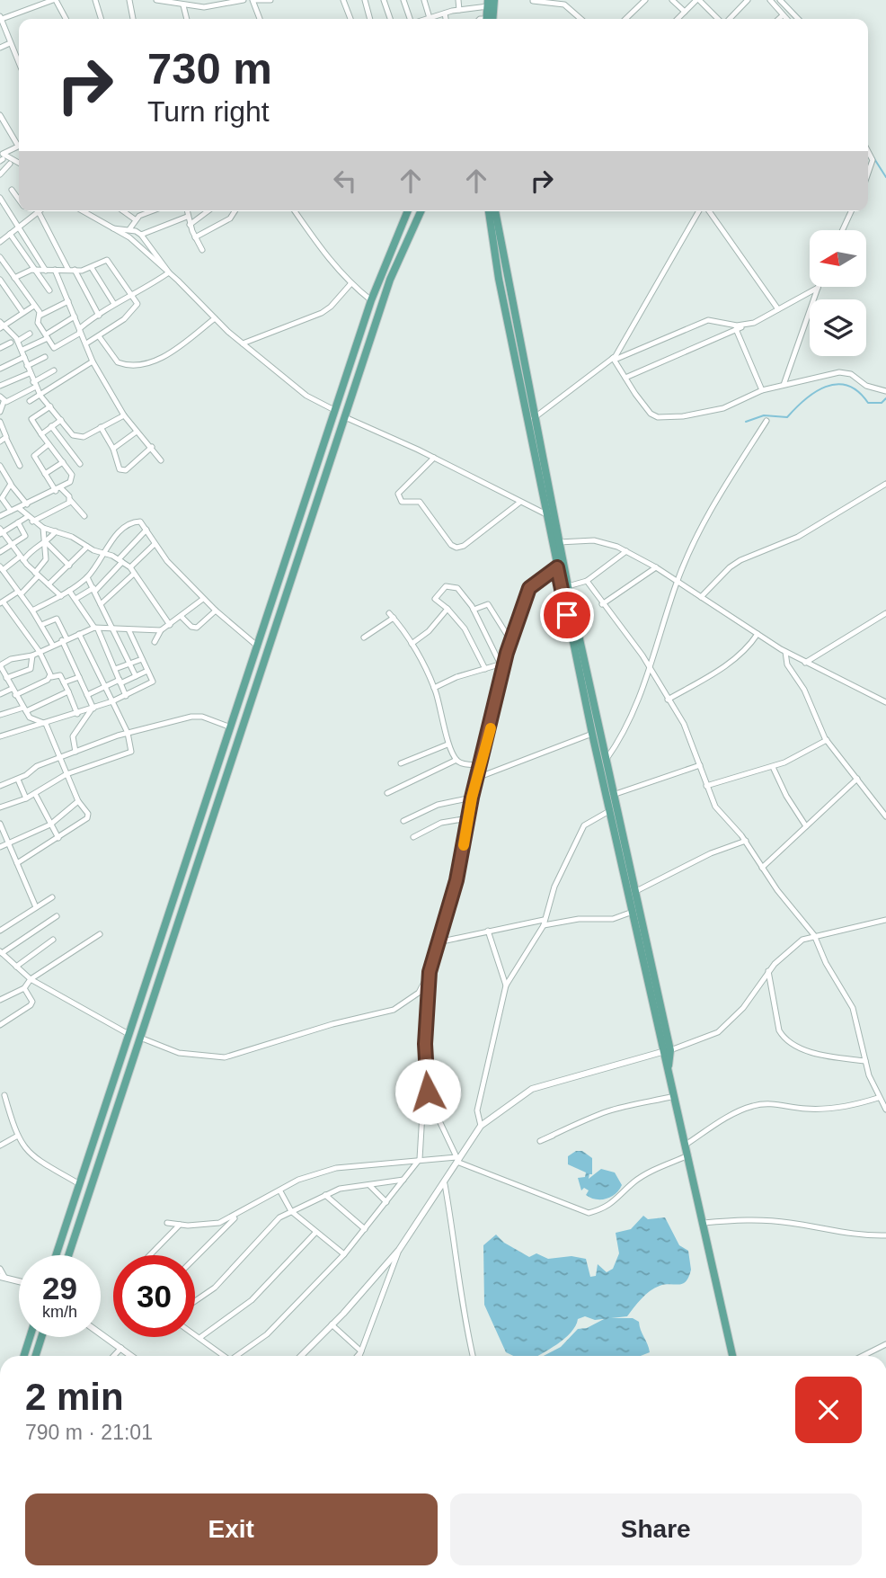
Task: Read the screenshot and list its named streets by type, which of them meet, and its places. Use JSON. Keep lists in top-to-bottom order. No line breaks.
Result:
{"north":"left","page":{"turn":["730 m","Turn right"],"speed":"29 km/h","limit":"30","heading":["2 min","790 m · 21:01"],"buttons":["Exit","Share"]}}
